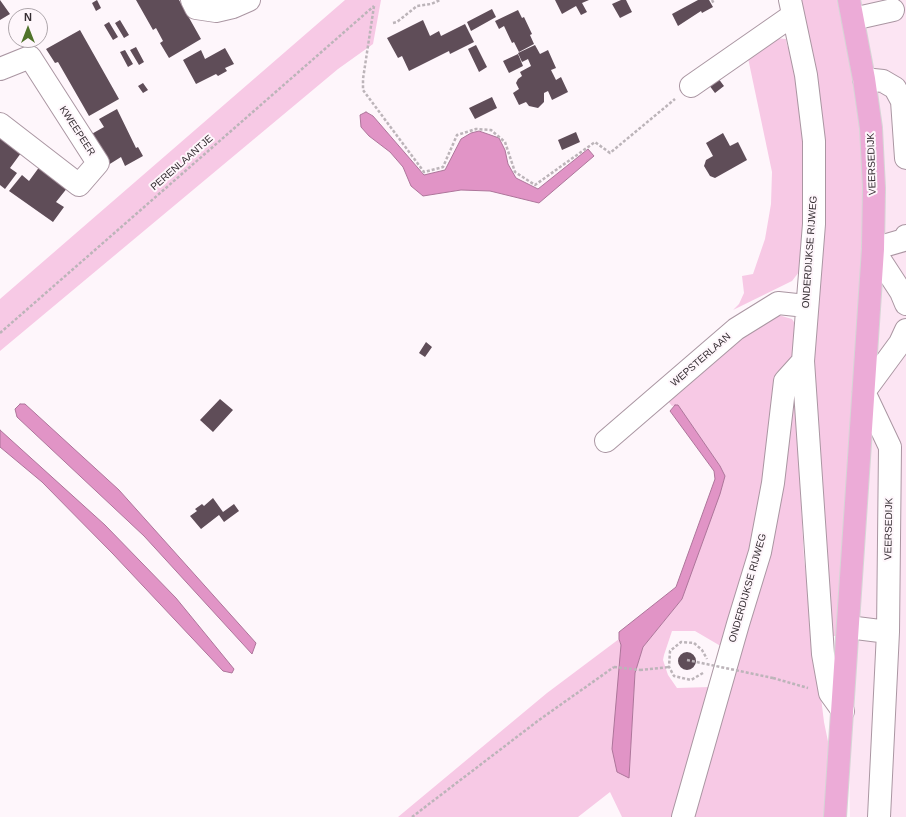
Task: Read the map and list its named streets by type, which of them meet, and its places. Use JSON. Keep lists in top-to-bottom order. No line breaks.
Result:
{"streets":{"main road":["VEERSEDIJK"],"street":["KWEEPEER","ONDERDIJKSE RIJWEG","WEPSTERLAAN"],"path":["PERENLAANTJE"]},"crossings":[["VEERSEDIJK","ONDERDIJKSE RIJWEG"],["ONDERDIJKSE RIJWEG","WEPSTERLAAN"]],"north":"top"}
